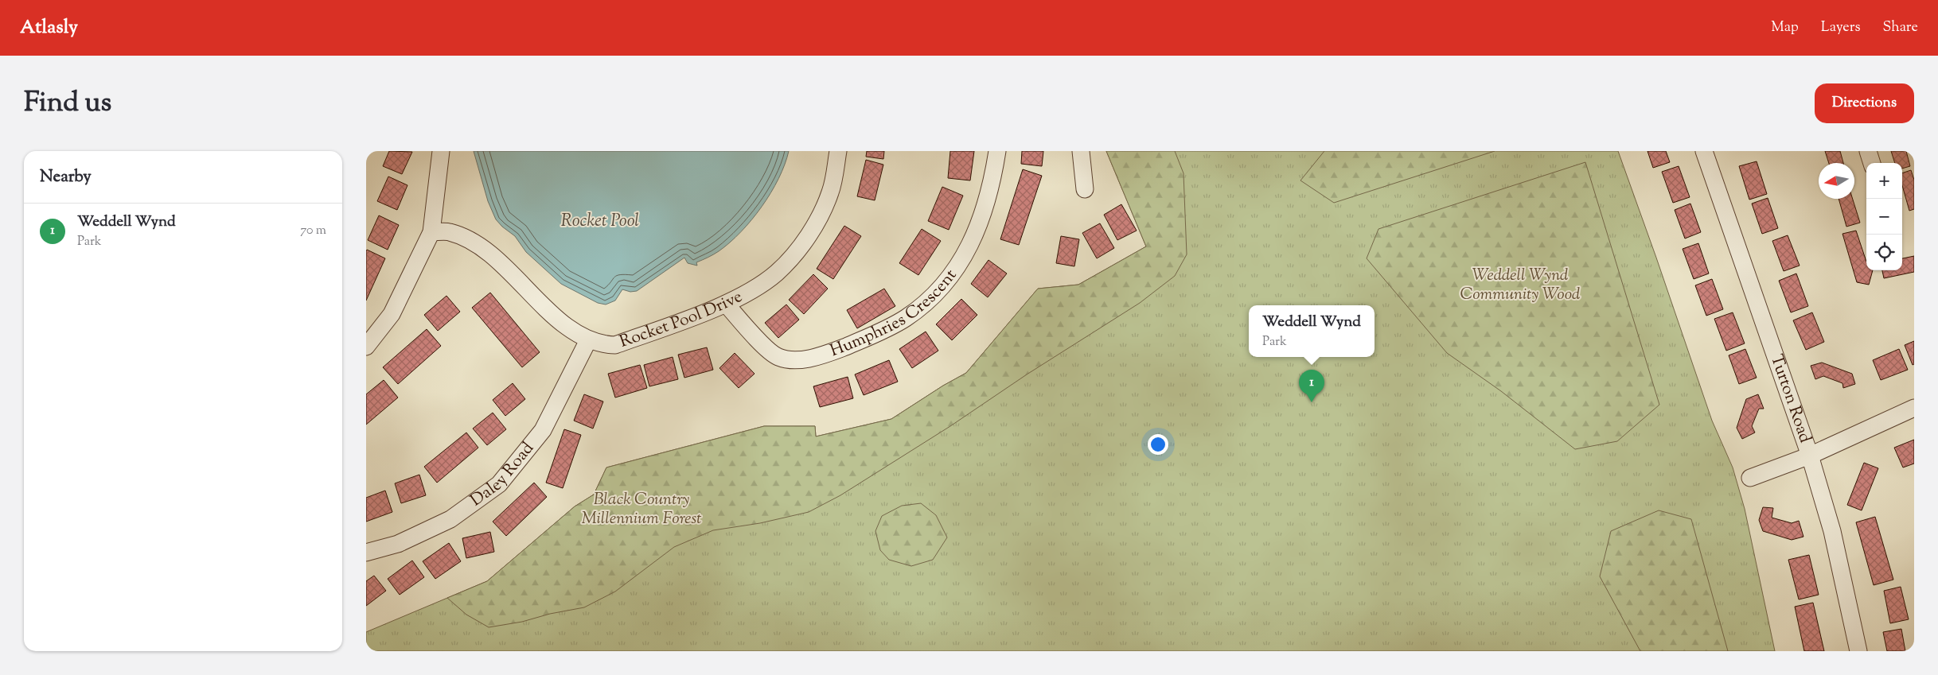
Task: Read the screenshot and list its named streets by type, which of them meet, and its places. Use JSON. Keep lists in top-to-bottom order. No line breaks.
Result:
{"streets":{"street":["Humphries Crescent","Rocket Pool Drive","Turton Road","Daley Road"]},"crossings":[["Humphries Crescent","Rocket Pool Drive"],["Rocket Pool Drive","Daley Road"]],"water":["Rocket Pool"],"parks":["Weddell Wynd Community Wood","Black Country Millennium Forest"],"north":"left","page":{"header":"Atlasly","nav":["Map","Layers","Share"],"title":"Find us","buttons":"Directions","heading":"Nearby","map_buttons":["+","−"],"list":[{"mark":"1","name":"Weddell Wynd","note":"Park","value":"70 m"}],"popup":["Weddell Wynd","Park"],"pins":"1"}}
